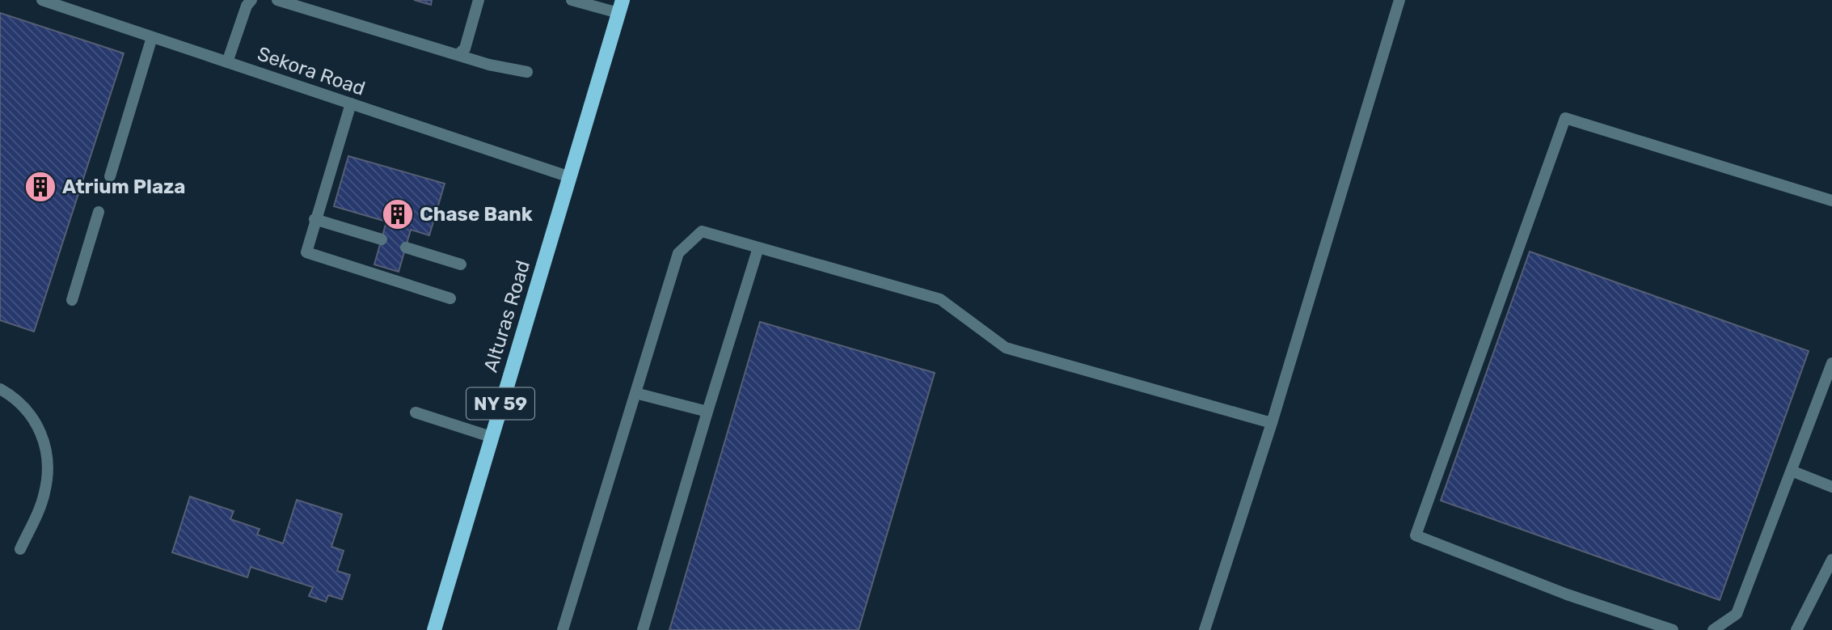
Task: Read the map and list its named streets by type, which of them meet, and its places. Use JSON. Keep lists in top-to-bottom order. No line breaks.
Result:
{"streets":{"main road":["Alturas Road","NY 59"],"street":["Sekora Road"]},"crossings":[["Sekora Road","Alturas Road"],["Sekora Road","NY 59"],["Alturas Road","NY 59"]],"places":{"building":["Atrium Plaza","Chase Bank"]}}
